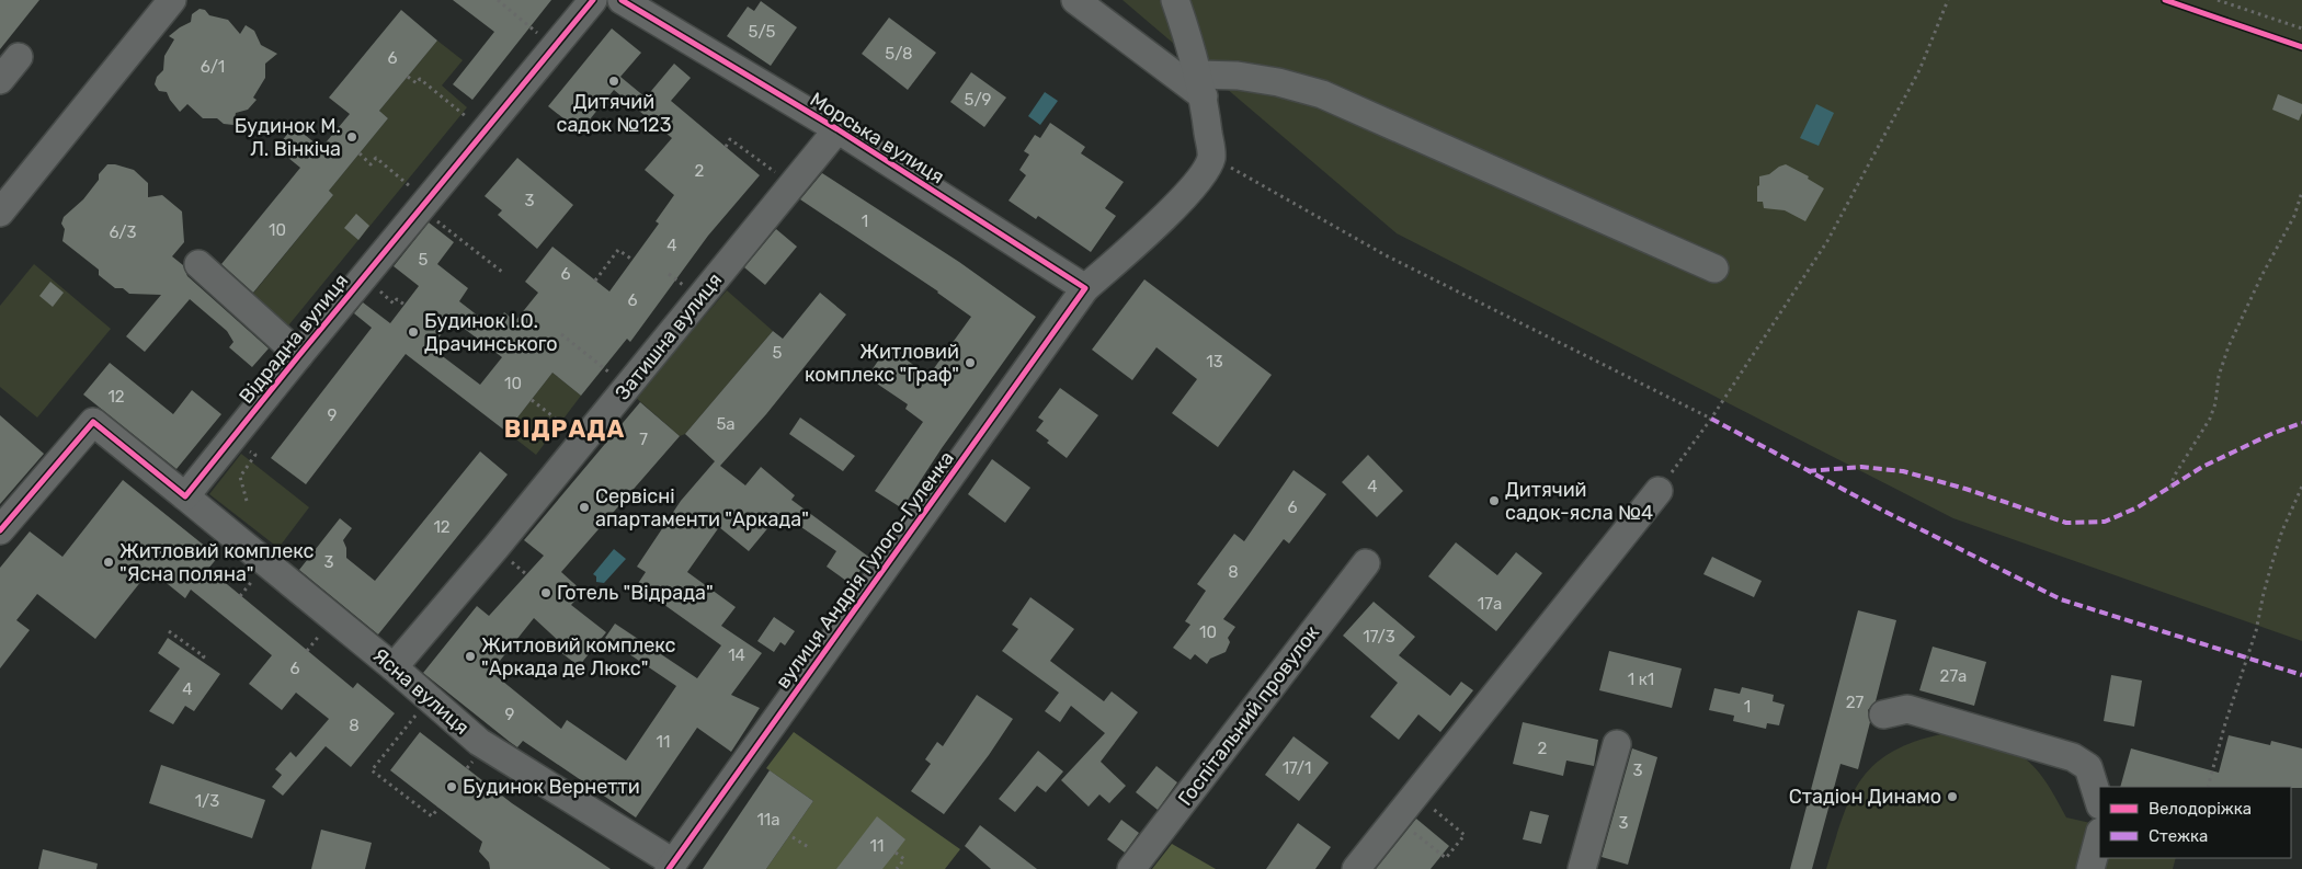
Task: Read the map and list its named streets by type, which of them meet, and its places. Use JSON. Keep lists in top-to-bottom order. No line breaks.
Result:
{"streets":{"street":["Морська вулиця","Затишна вулиця","Відрадна вулиця","вулиця Андрія Гулого-Гуленка","Ясна вулиця","Госпітальний провулок"]},"crossings":[["Морська вулиця","Затишна вулиця"],["Морська вулиця","вулиця Андрія Гулого-Гуленка"],["Затишна вулиця","Ясна вулиця"],["Відрадна вулиця","Ясна вулиця"],["вулиця Андрія Гулого-Гуленка","Ясна вулиця"]],"districts":["ВІДРАДА"],"places":["Дитячий садок №123","Будинок М. Л. Вінкіча","Будинок І.О. Драчинського","Житловий комплекс \"Граф\"","Дитячий садок-ясла №4","Сервісні апартаменти \"Аркада\"","Житловий комплекс \"Ясна поляна\"","Готель \"Відрада\"","Житловий комплекс \"Аркада де Люкс\"","Будинок Вернетти","Стадіон Динамо"],"house_numbers":["5/5","5/8","6","6/1","5/9","2","3","1","10","6/3","4","5","6","6","5","13","10","12","9","5а","7","4","6","12","3","8","17а","10","17/3","14","6","27а","1 к1","4","27","1","9","8","11","2","17/1","3","1/3","11а","3","11"],"legend":["Велодоріжка","Стежка"]}
